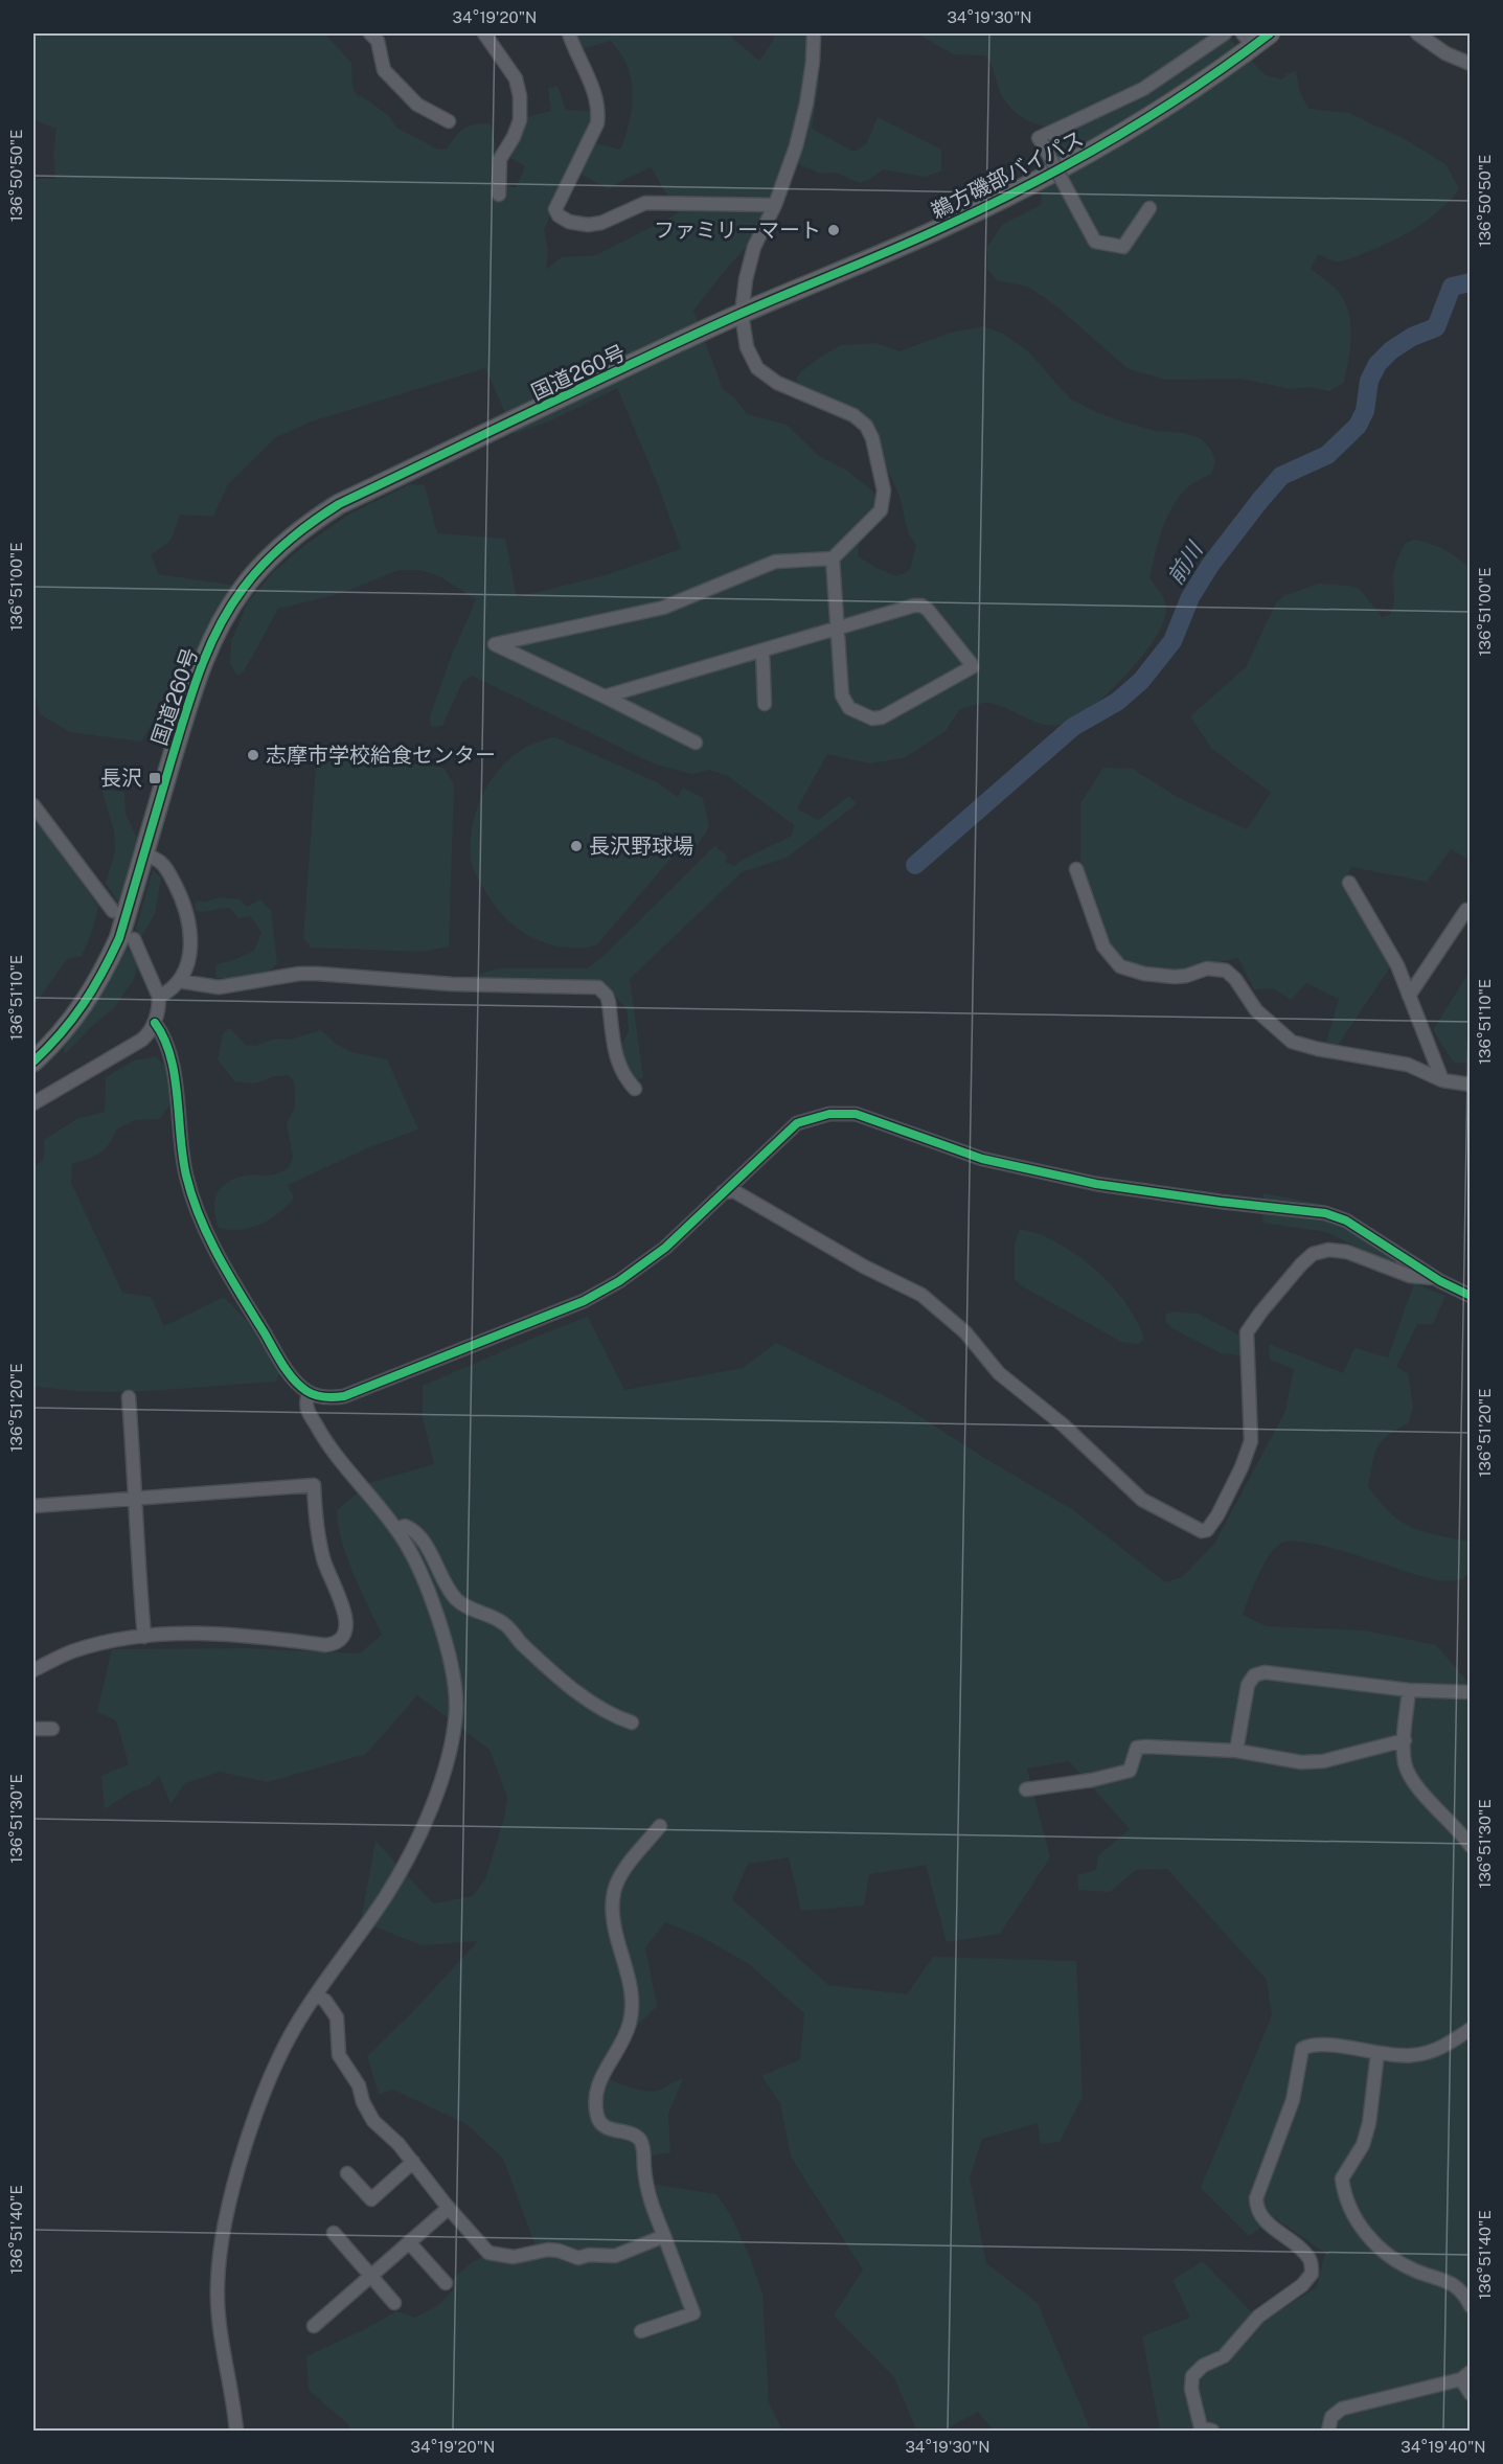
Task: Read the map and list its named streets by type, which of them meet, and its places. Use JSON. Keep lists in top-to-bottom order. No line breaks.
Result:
{"streets":{"highway":["鵜方磯部バイパス","国道260号"]},"crossings":[["鵜方磯部バイパス","国道260号"]],"water":["前川"],"places":{"other":["ファミリーマート","志摩市学校給食センター","長沢野球場"],"transit":["長沢"]},"coordinates":["34°19'20\"N","34°19'30\"N","136°50'50\"E","136°51'00\"E","136°51'10\"E","136°51'20\"E","136°51'30\"E","136°51'40\"E","34°19'40\"N"]}
